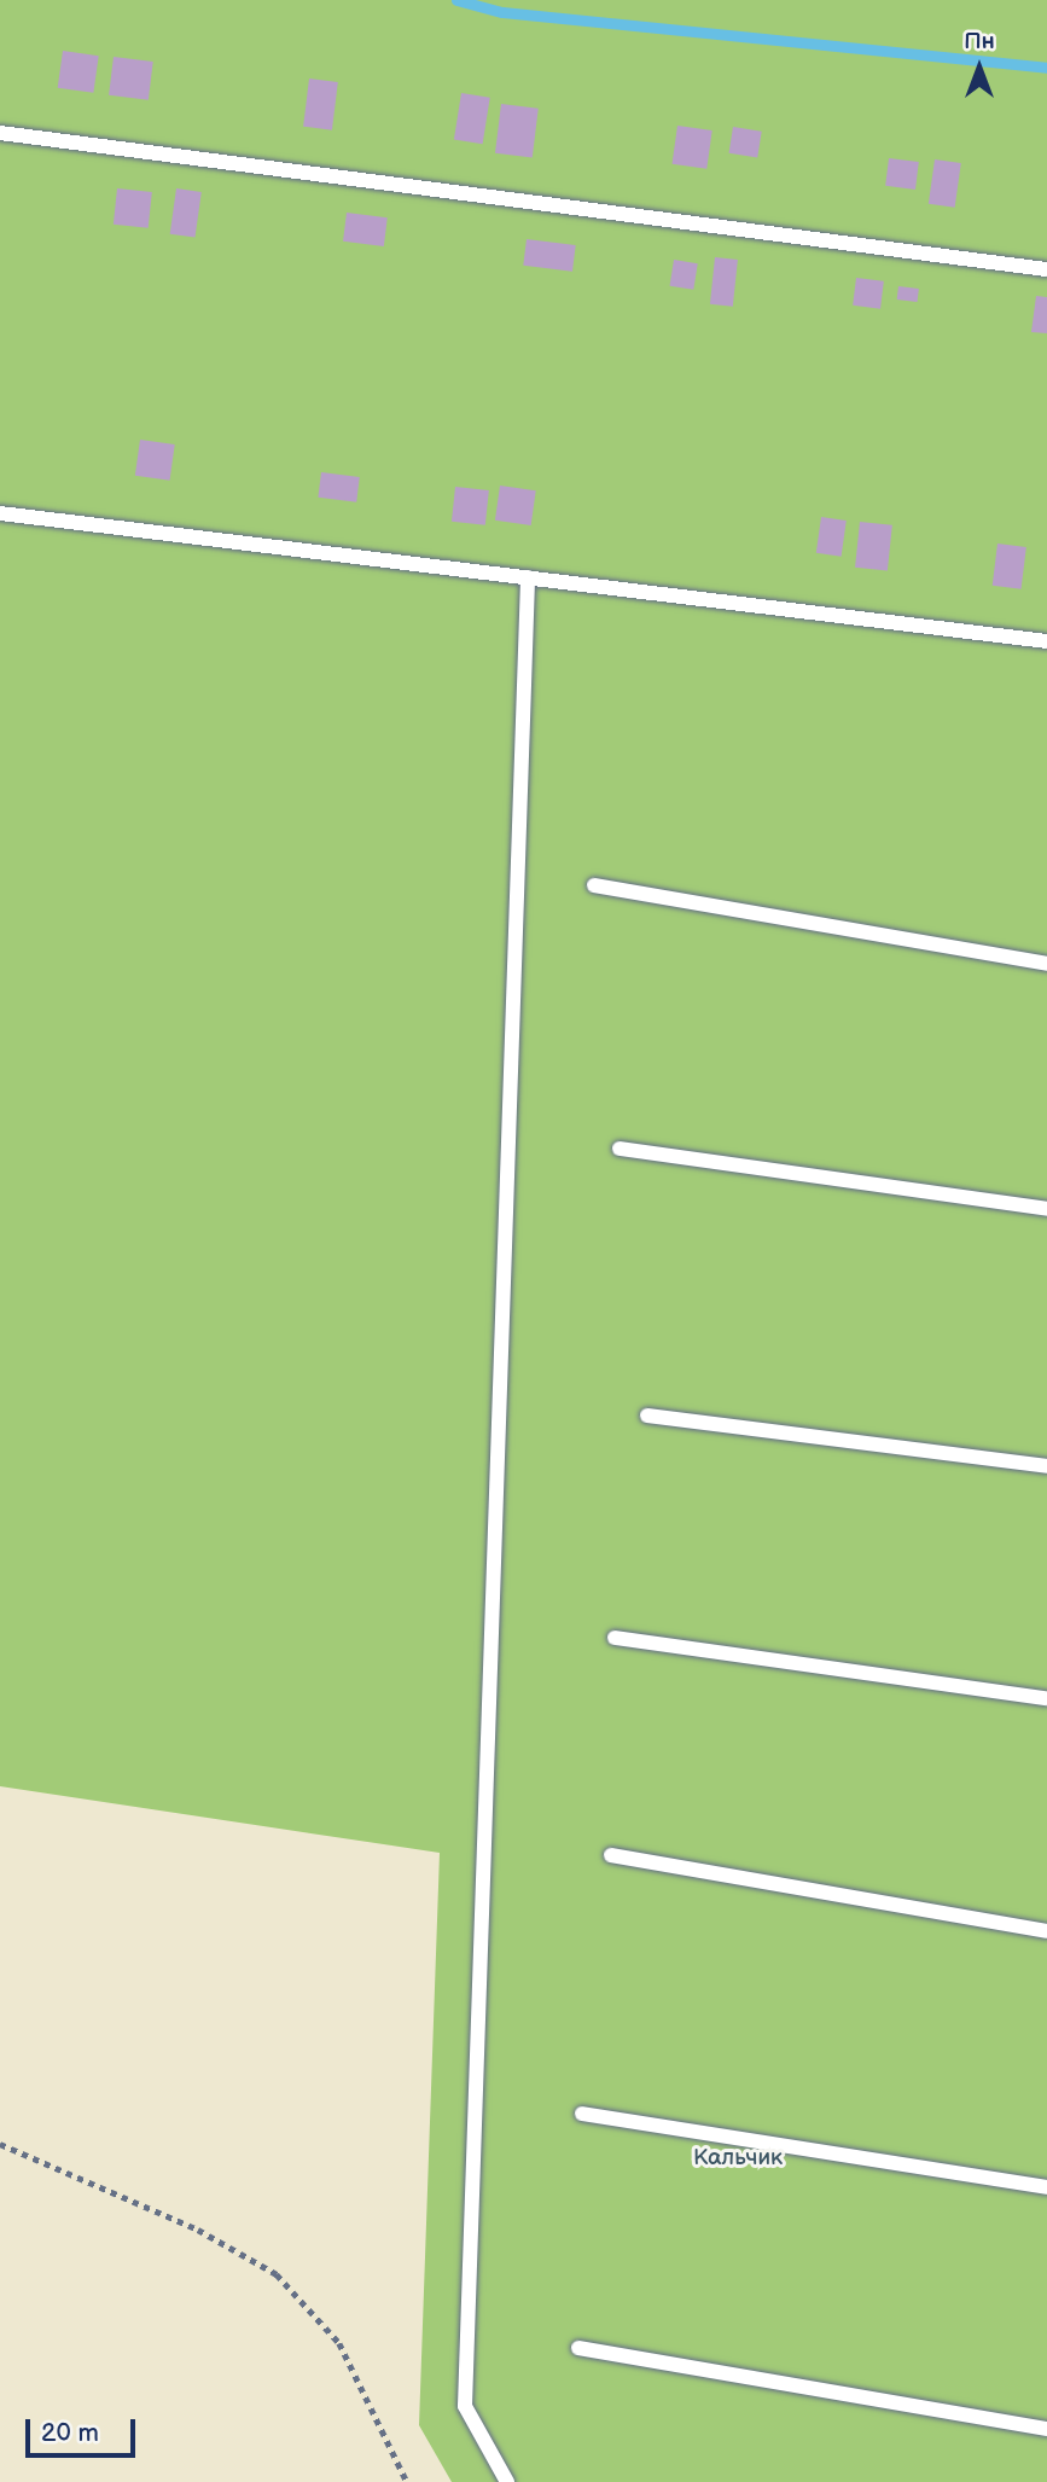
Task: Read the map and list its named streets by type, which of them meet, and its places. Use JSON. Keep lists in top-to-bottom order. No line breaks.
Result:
{"parks":["Кальчик"],"scale_bar":"20 m","north":"top"}
